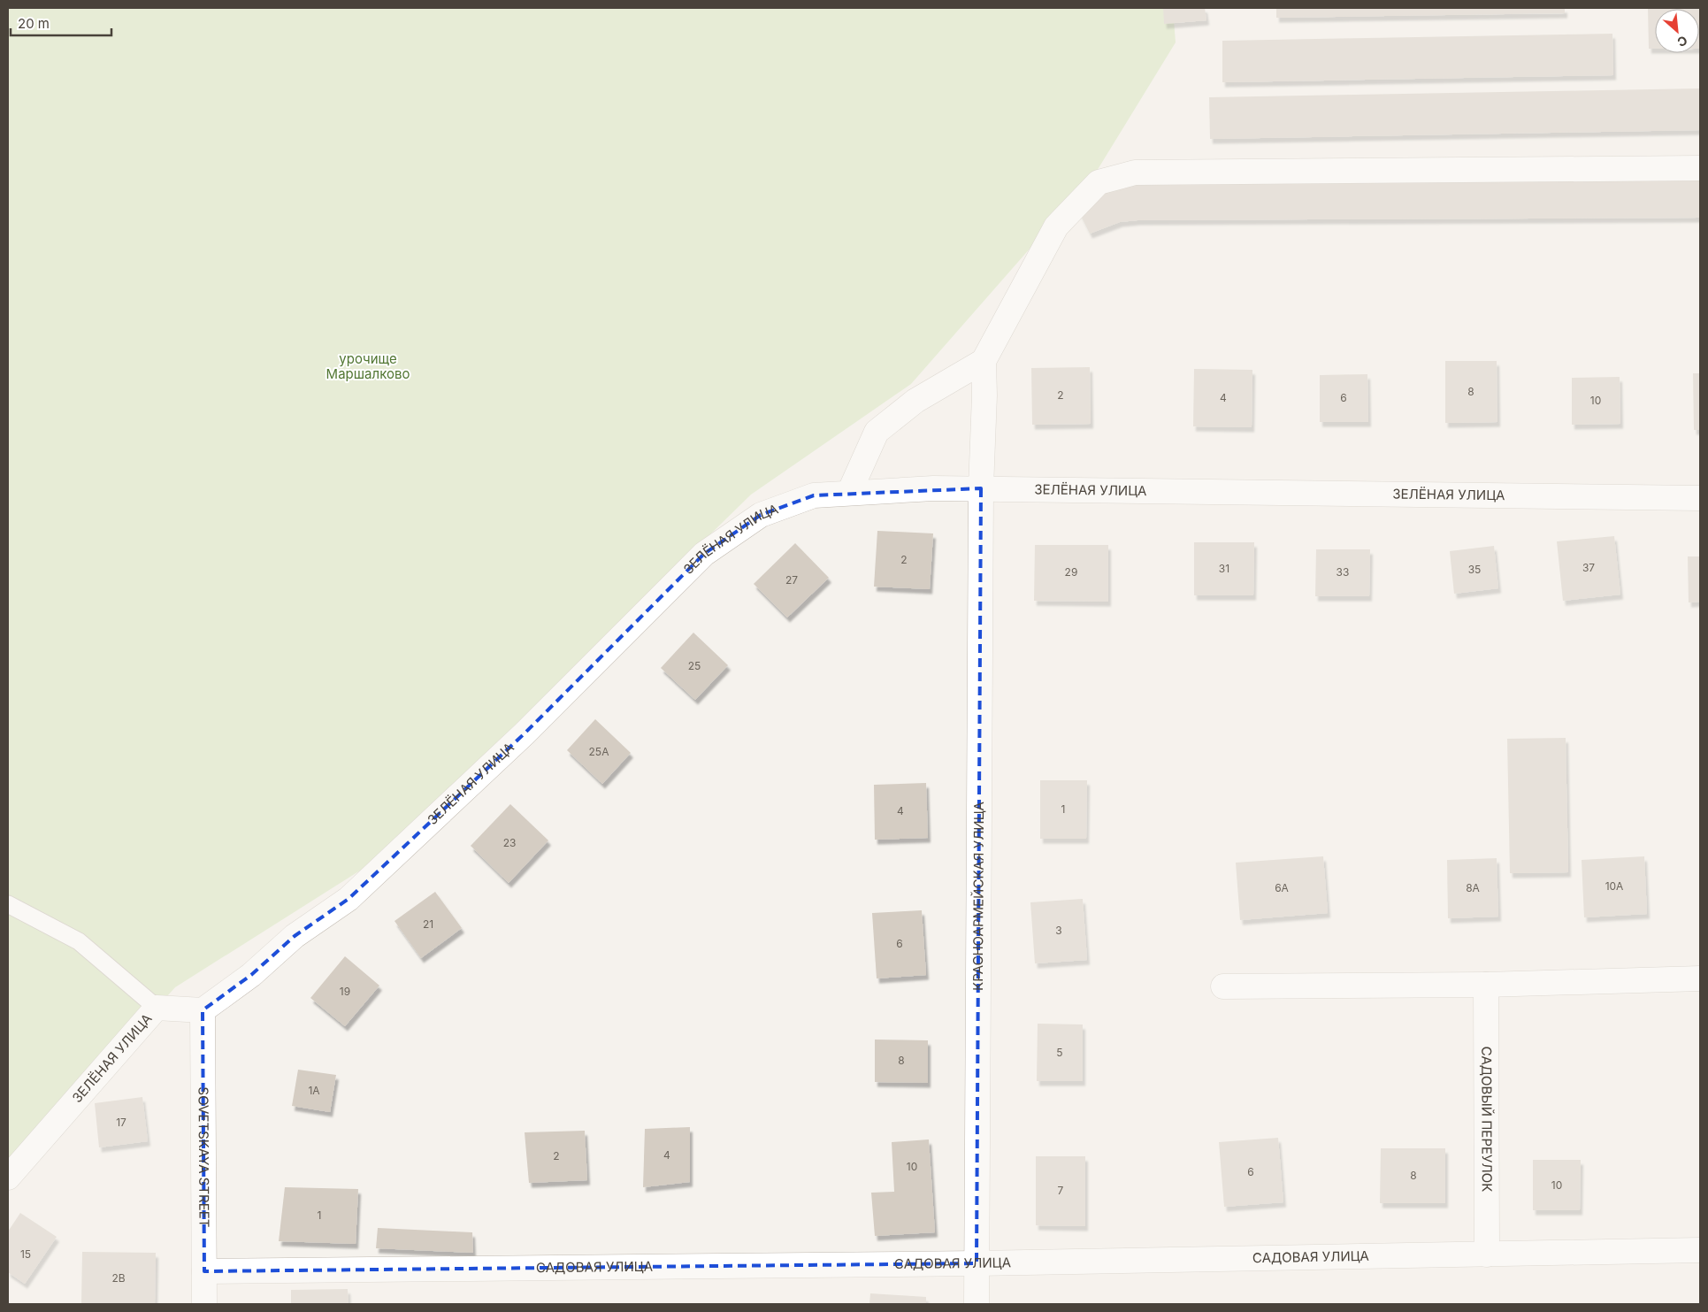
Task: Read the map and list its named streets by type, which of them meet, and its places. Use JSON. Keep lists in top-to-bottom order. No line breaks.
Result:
{"streets":{"street":["ЗЕЛЁНАЯ УЛИЦА","КРАСНОАРМЕЙСКАЯ УЛИЦА","САДОВЫЙ ПЕРЕУЛОК","SOVETSKAYA STREET","САДОВАЯ УЛИЦА"]},"crossings":[["ЗЕЛЁНАЯ УЛИЦА","КРАСНОАРМЕЙСКАЯ УЛИЦА"],["ЗЕЛЁНАЯ УЛИЦА","SOVETSKAYA STREET"],["КРАСНОАРМЕЙСКАЯ УЛИЦА","САДОВАЯ УЛИЦА"],["САДОВЫЙ ПЕРЕУЛОК","САДОВАЯ УЛИЦА"],["SOVETSKAYA STREET","САДОВАЯ УЛИЦА"]],"parks":["урочище Маршалково"],"house_numbers":["8","2","4","6","10","2","37","31","35","29","33","27","25","25А","1","4","23","10А","6А","8А","21","3","6","19","5","8","1А","17","4","2","10","6","8","10","7","1","15","2В"],"scale_bar":"20 m","north":"bottom right"}
